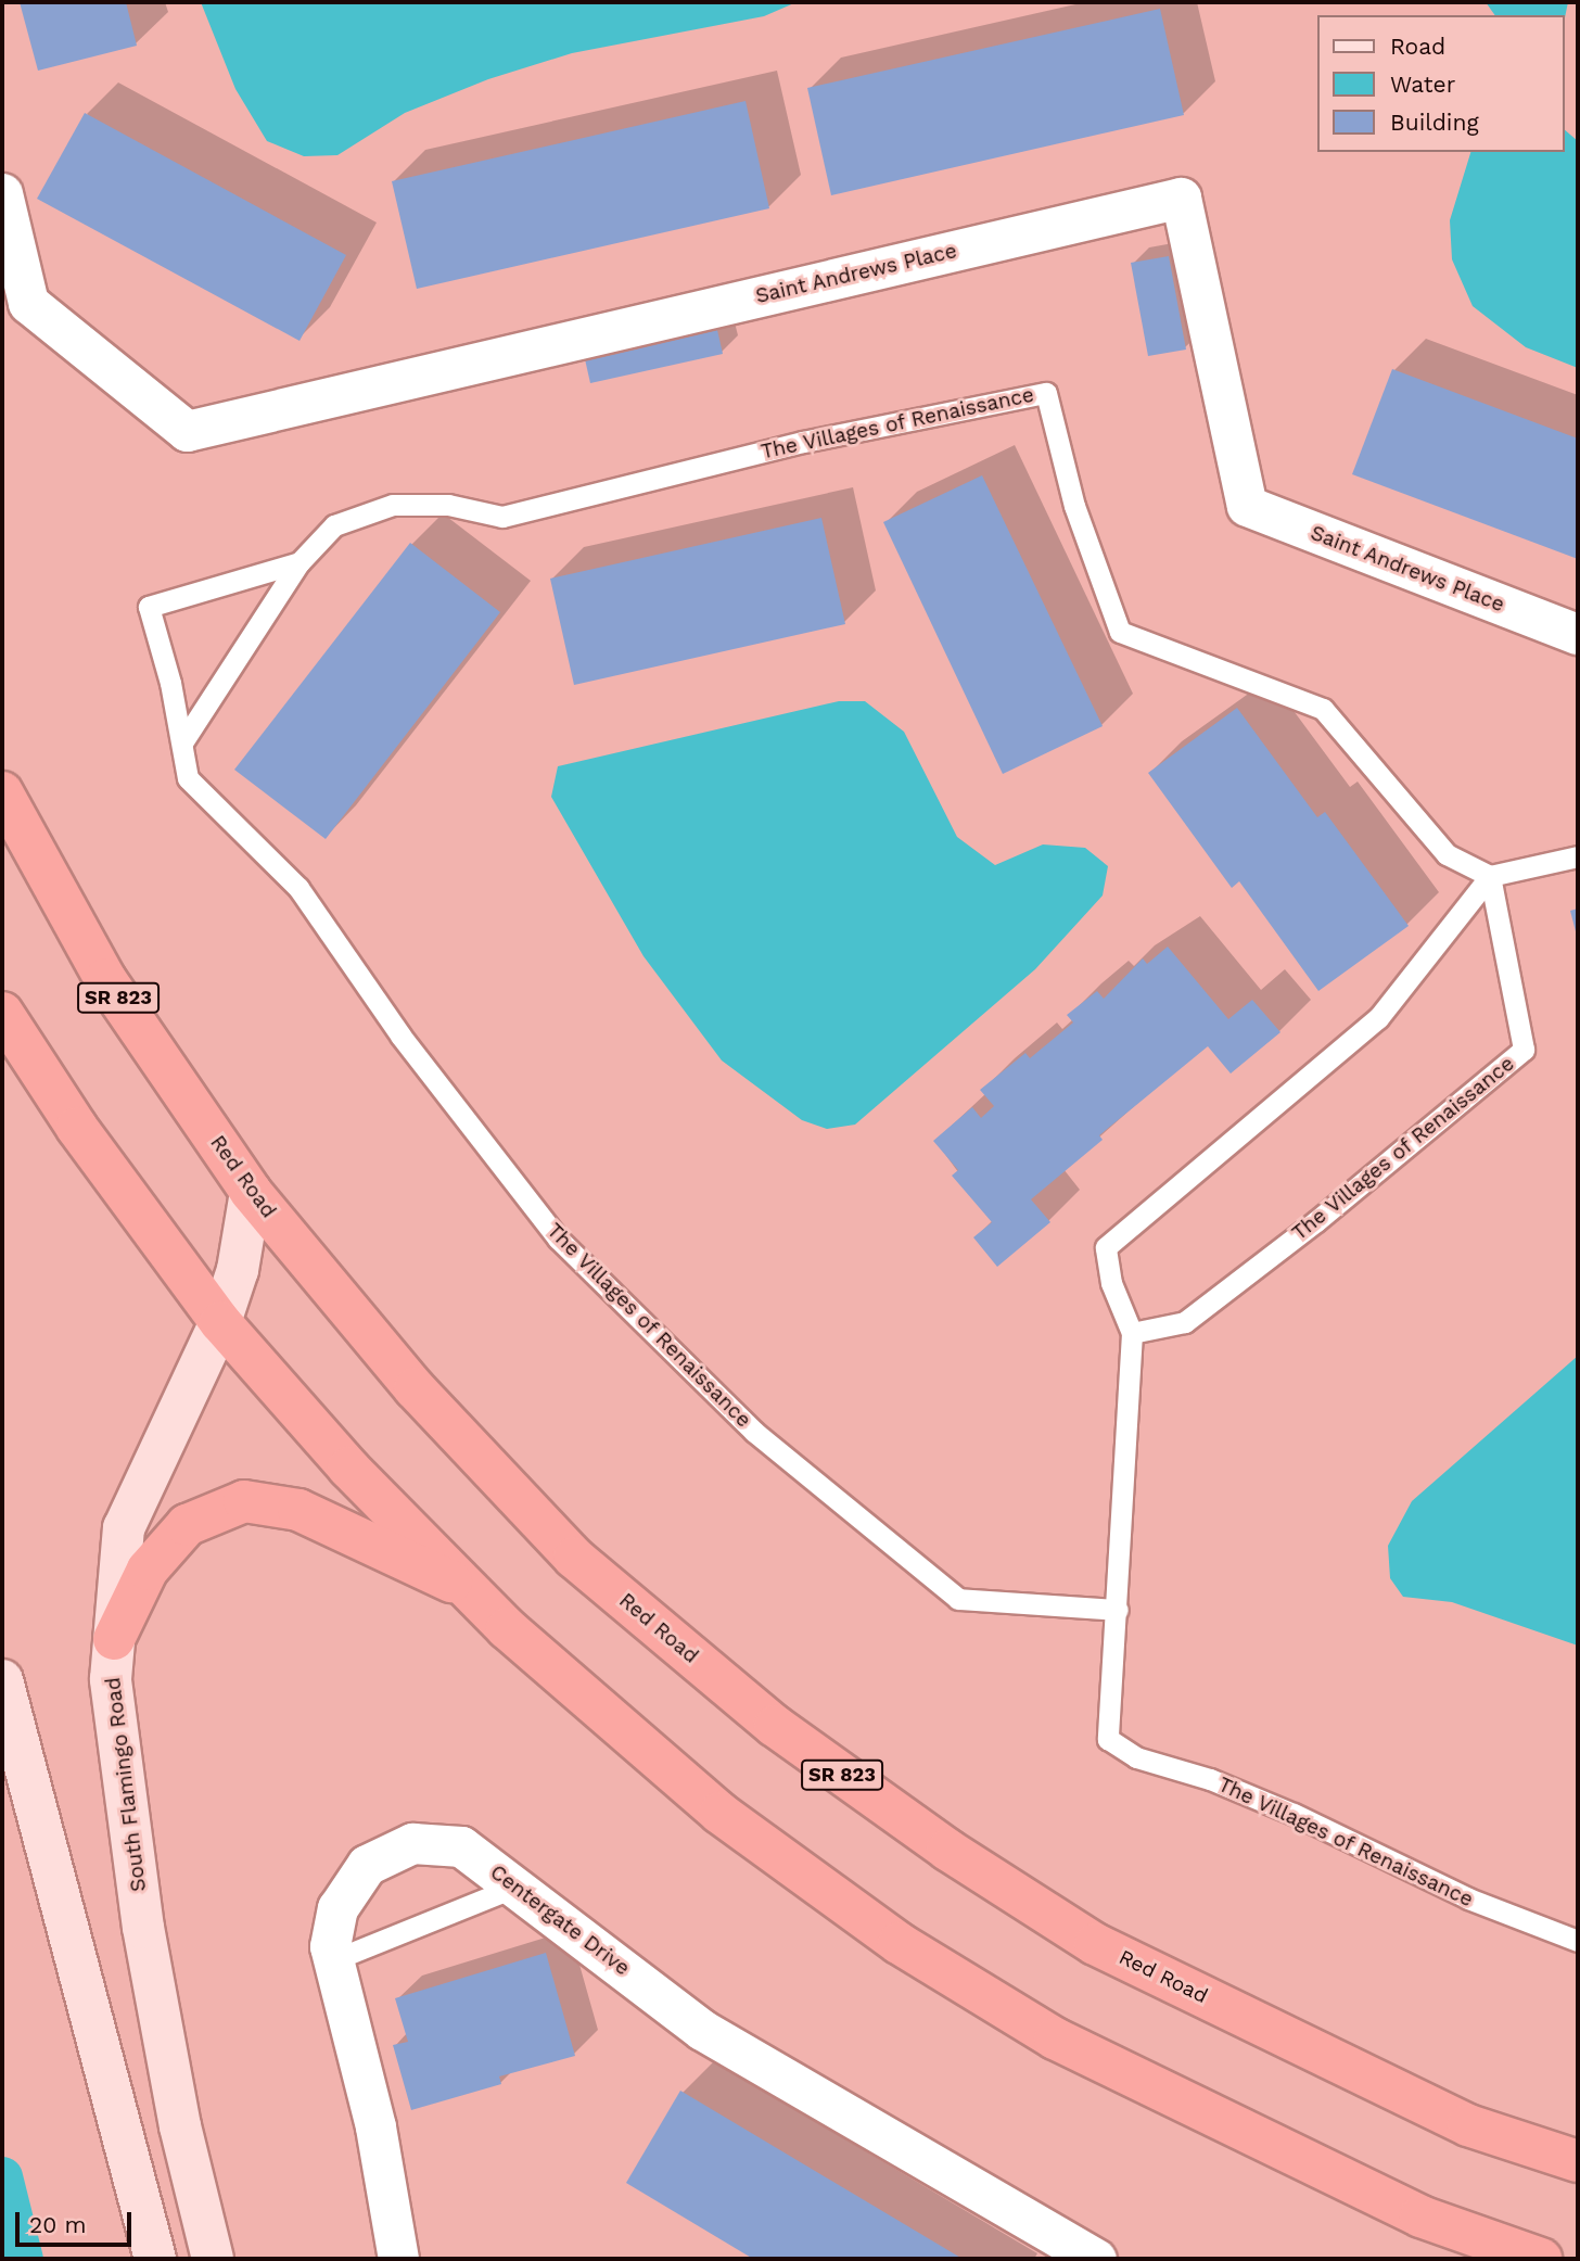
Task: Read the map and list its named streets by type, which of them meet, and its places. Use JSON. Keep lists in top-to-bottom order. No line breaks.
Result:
{"streets":{"highway":["SR 823","Red Road"],"main road":["South Flamingo Road"],"street":["Saint Andrews Place","Centergate Drive"],"lane":["The Villages of Renaissance"]},"crossings":[["Red Road","South Flamingo Road"]],"legend":["Road","Water","Building"],"scale_bar":"20 m"}
